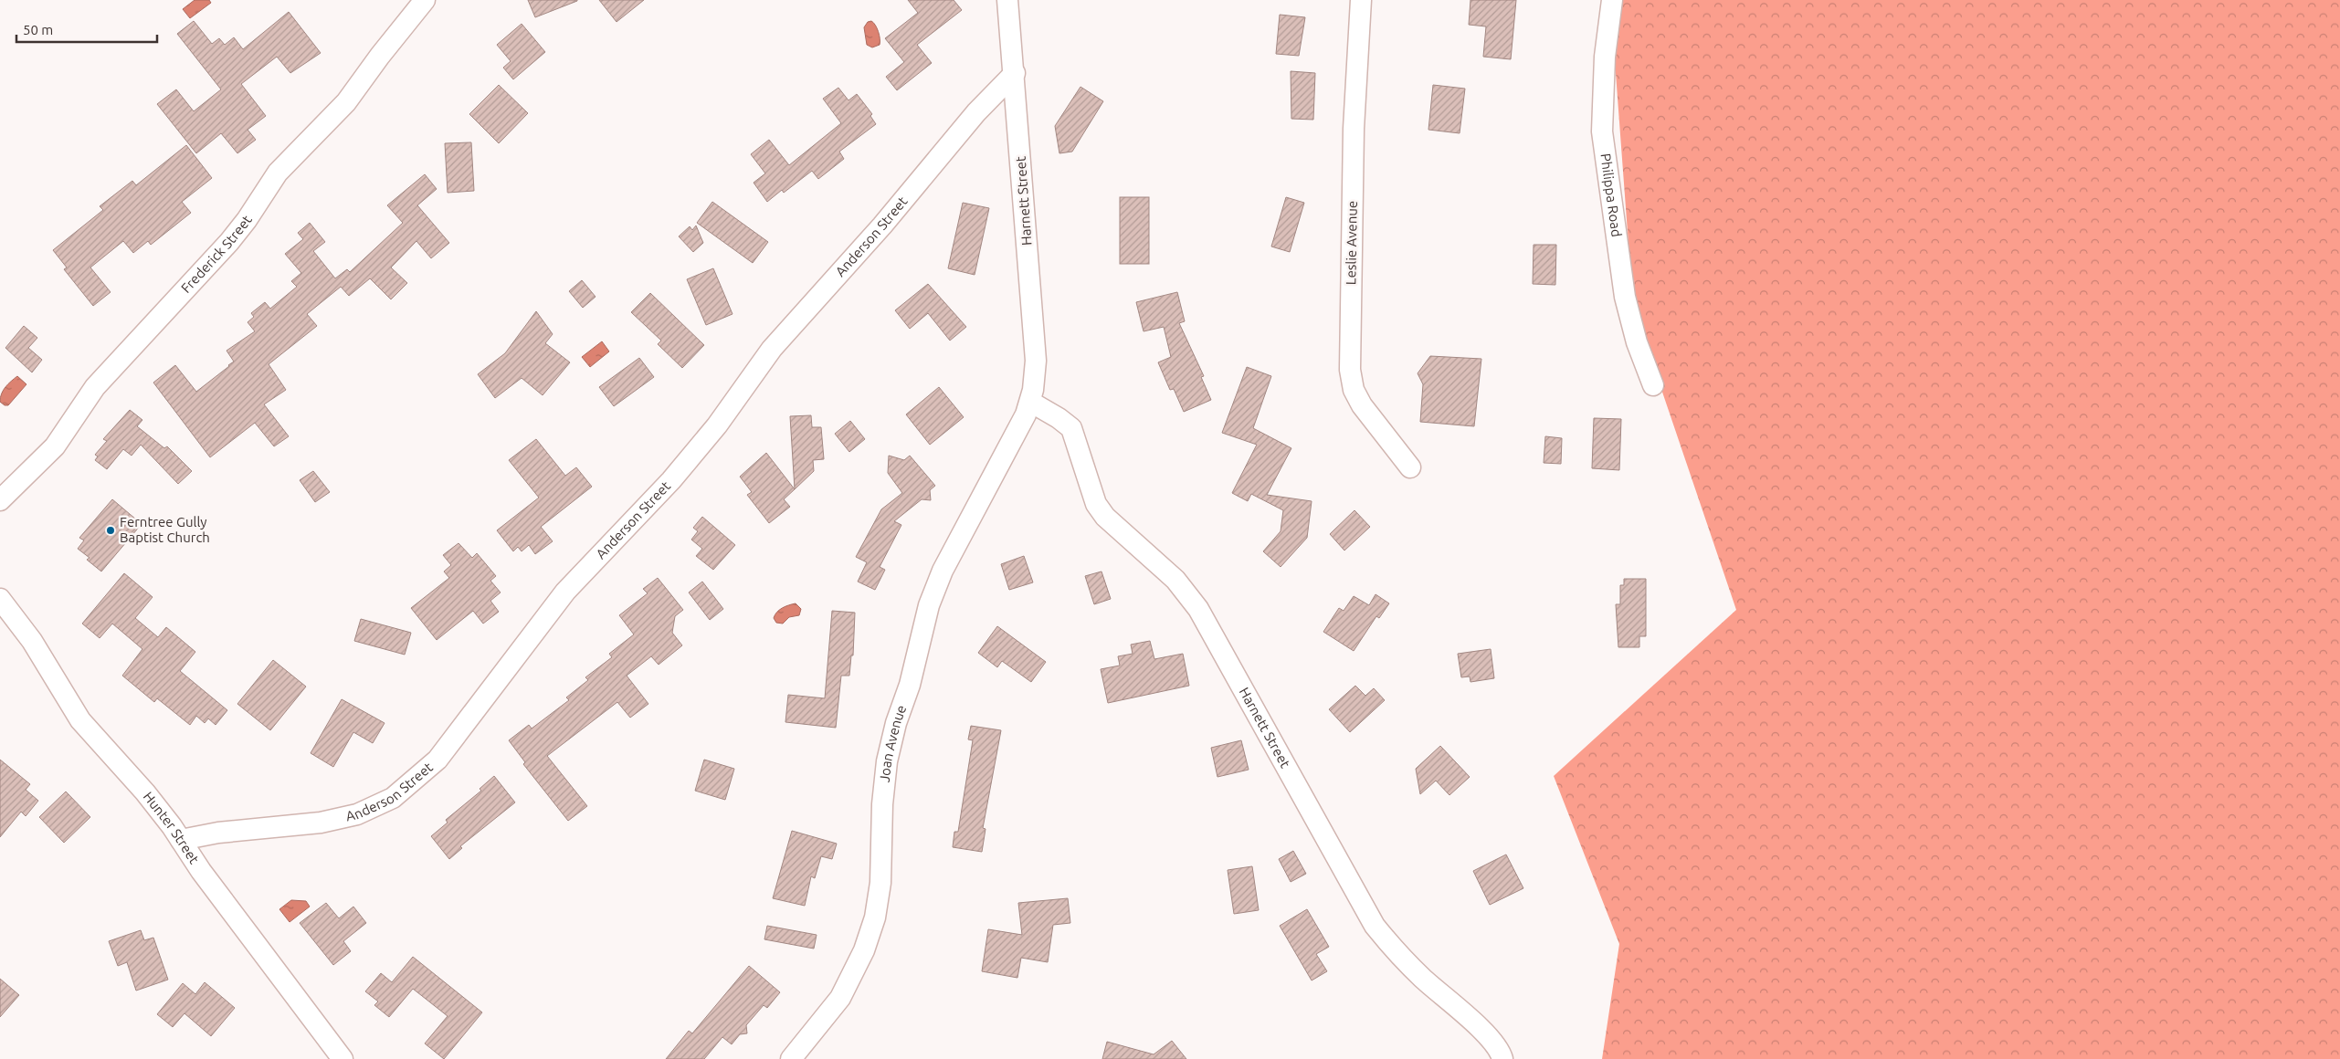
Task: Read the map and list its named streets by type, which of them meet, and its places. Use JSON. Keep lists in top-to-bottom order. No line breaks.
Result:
{"streets":{"street":["Philippa Road","Harnett Street","Anderson Street","Leslie Avenue","Frederick Street","Joan Avenue","Hunter Street"]},"crossings":[["Harnett Street","Anderson Street"],["Harnett Street","Joan Avenue"],["Anderson Street","Hunter Street"]],"places":["Ferntree Gully Baptist Church"],"scale_bar":"50 m"}
